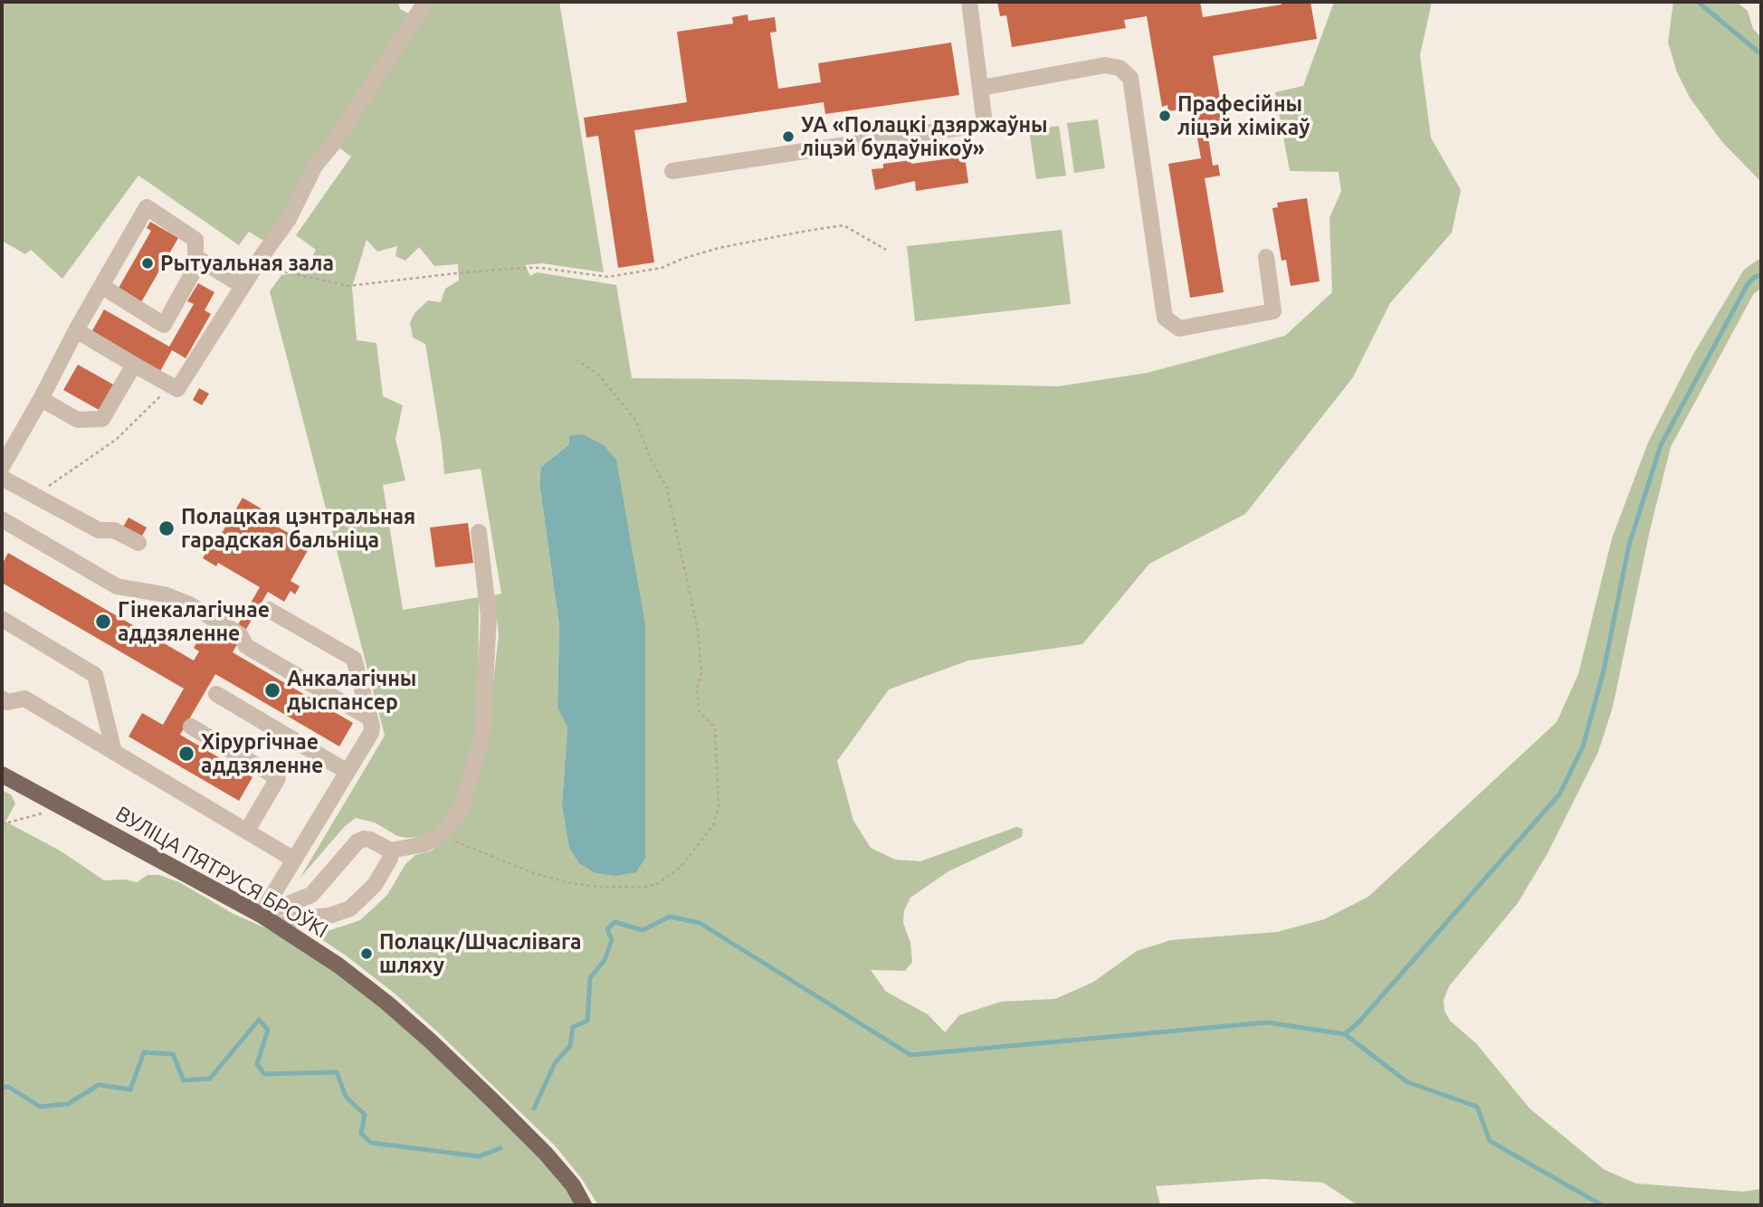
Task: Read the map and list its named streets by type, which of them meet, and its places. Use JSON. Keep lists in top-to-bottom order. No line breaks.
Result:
{"streets":{"main road":["ВУЛІЦА ПЯТРУСЯ БРОЎКІ"]},"places":["Прафесійны ліцэй хімікаў","УА «Полацкі дзяржаўны ліцэй будаўнікоў»","Рытуальная зала","Полацкая цэнтральная гарадская бальніца","Гінекалагічнае аддзяленне","Анкалагічны дыспансер","Хірургічнае аддзяленне","Полацк/Шчаслівага шляху"]}
